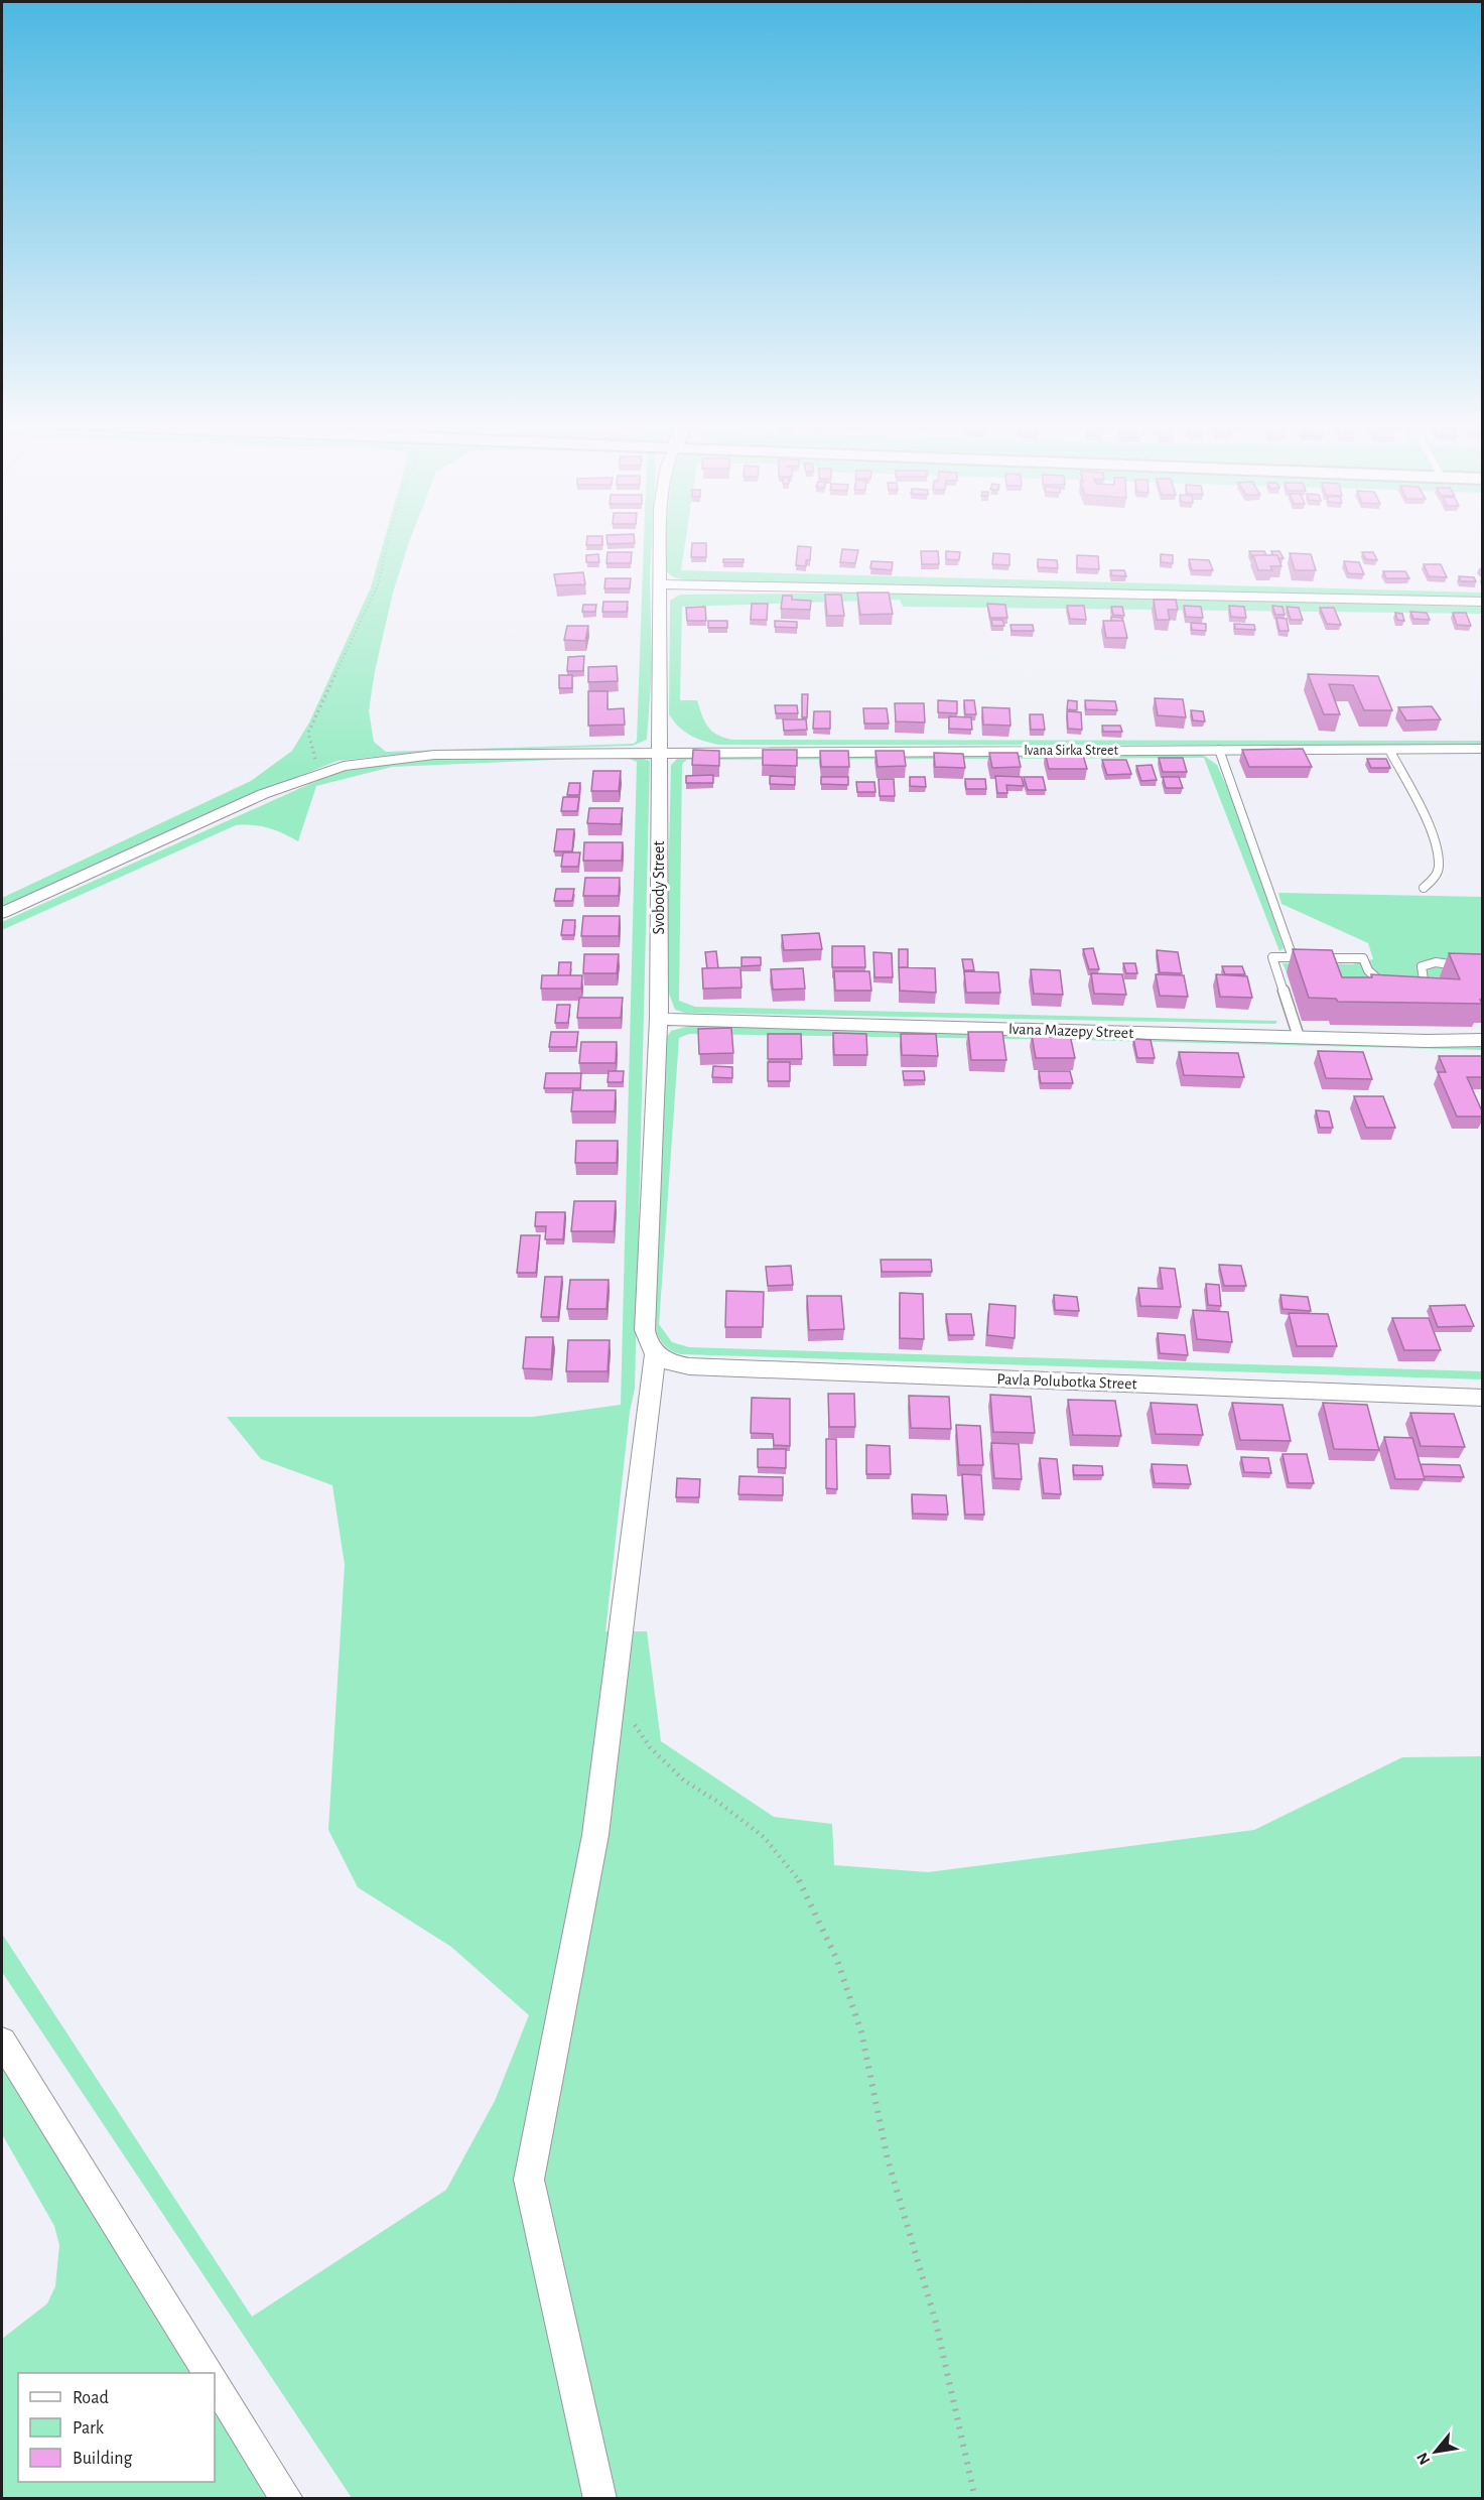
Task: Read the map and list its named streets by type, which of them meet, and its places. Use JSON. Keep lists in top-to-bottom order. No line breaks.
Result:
{"streets":{"street":["Ivana Sirka Street","Svobody Street","Ivana Mazepy Street","Pavla Polubotka Street"]},"crossings":[["Ivana Sirka Street","Svobody Street"],["Svobody Street","Ivana Mazepy Street"],["Svobody Street","Pavla Polubotka Street"]],"legend":["Road","Park","Building"],"north":"bottom left"}
